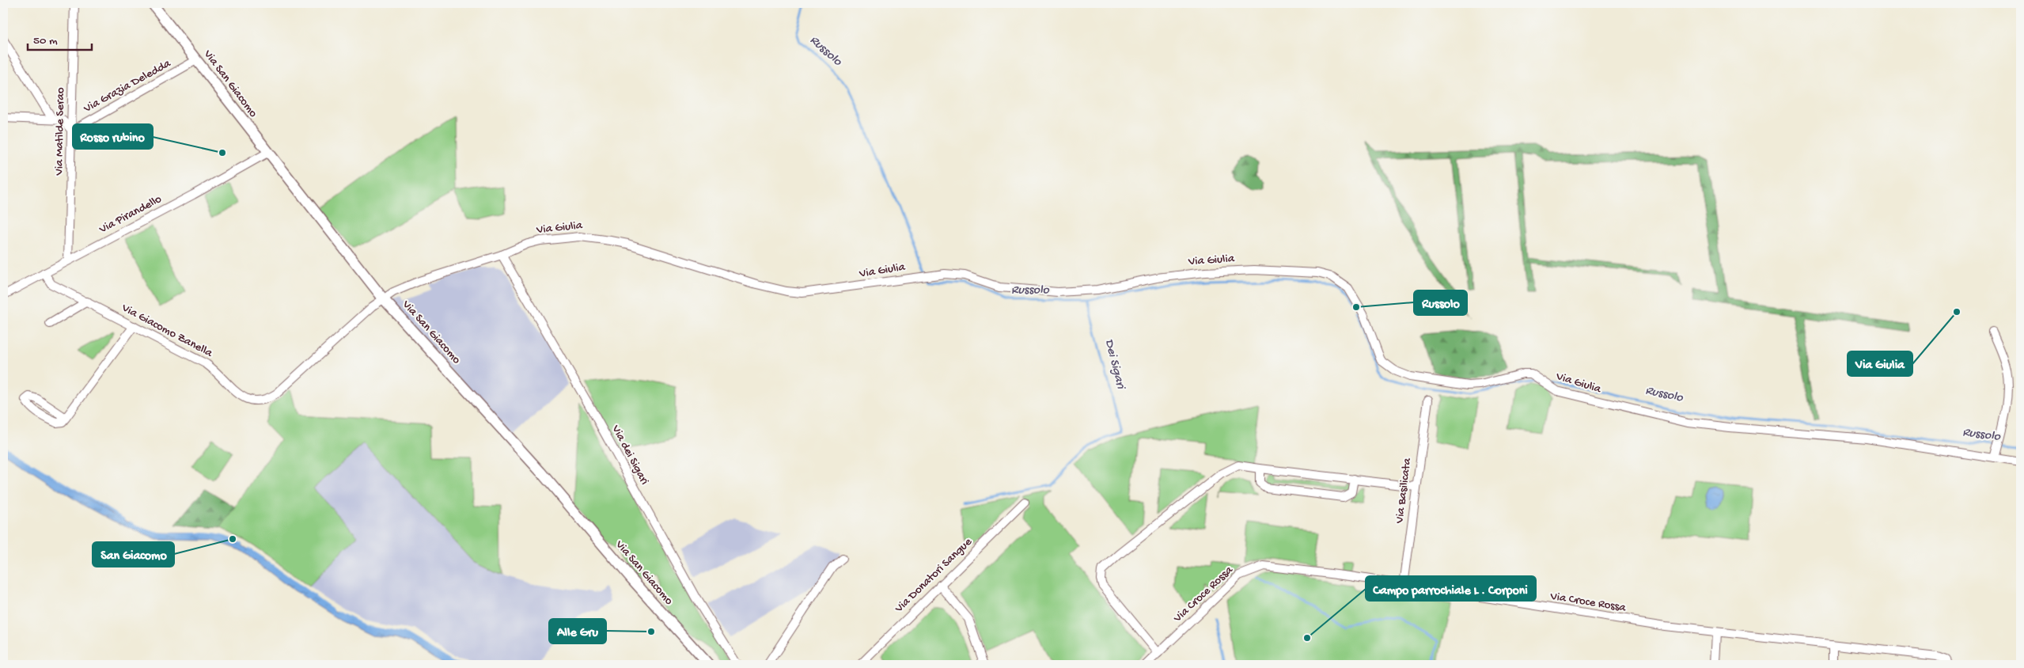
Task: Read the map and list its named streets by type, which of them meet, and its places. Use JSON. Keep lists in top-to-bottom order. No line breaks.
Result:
{"streets":{"street":["Via San Giacomo","Via Grazia Deledda","Via Matilde Serao","Via Pirandello","Via Giulia","Via Giacomo Zanella","Via dei Sigari","Via Basilicata","Via Donatori Sangue","Via Croce Rossa"]},"crossings":[["Via San Giacomo","Via Grazia Deledda"],["Via San Giacomo","Via Pirandello"],["Via San Giacomo","Via Giulia"],["Via San Giacomo","Via Giacomo Zanella"],["Via Grazia Deledda","Via Matilde Serao"],["Via Matilde Serao","Via Pirandello"],["Via Pirandello","Via Giacomo Zanella"],["Via Giulia","Via Giacomo Zanella"],["Via Giulia","Via dei Sigari"],["Via Basilicata","Via Croce Rossa"]],"water":["Russolo","Dei Sigari"],"places":["Rosso rubino","Russolo","Via Giulia","San Giacomo","Alle Gru","Campo parrochiale L . Corponi"],"scale_bar":"50 m"}
